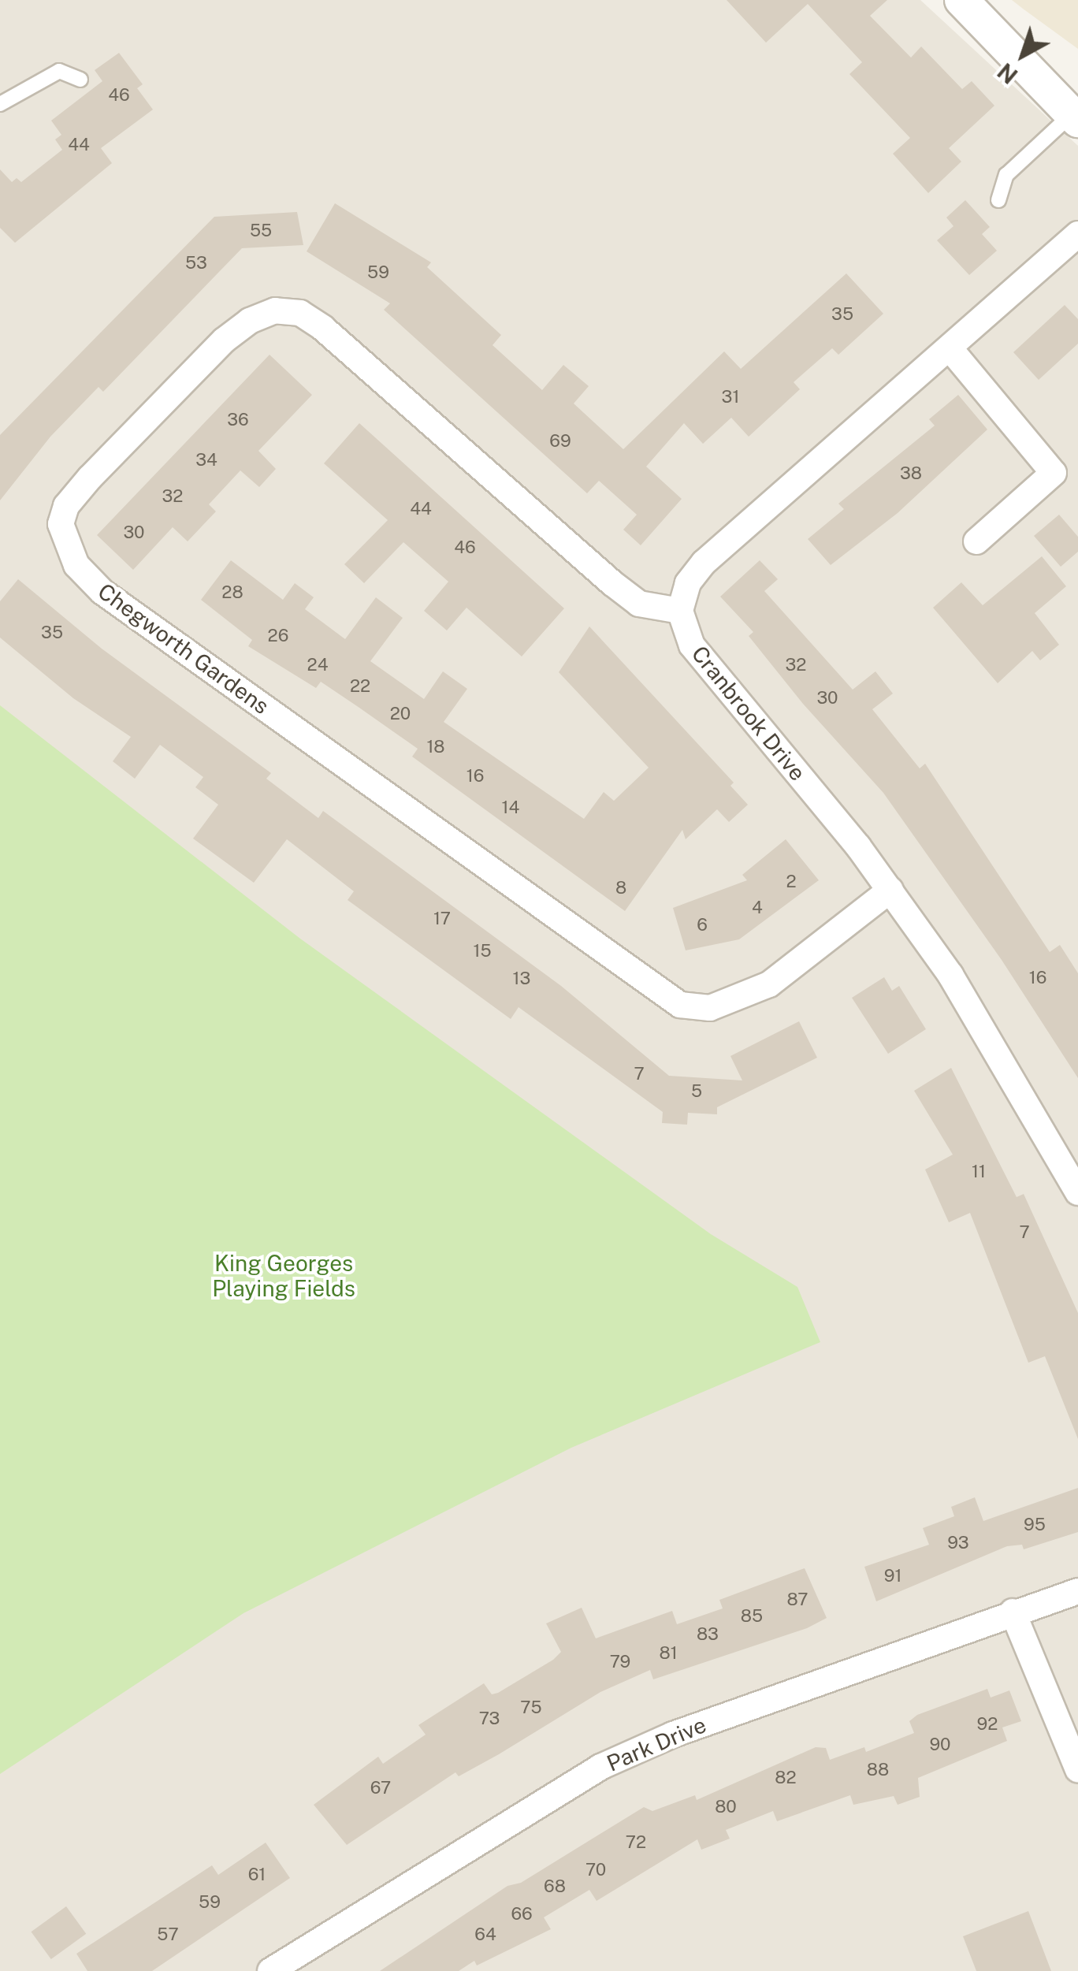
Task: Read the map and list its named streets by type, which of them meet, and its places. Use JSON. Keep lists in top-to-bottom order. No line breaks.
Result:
{"streets":{"street":["Chegworth Gardens","Cranbrook Drive","Park Drive"]},"crossings":[["Chegworth Gardens","Cranbrook Drive"]],"parks":["King Georges Playing Fields"],"house_numbers":["46","44","55","53","59","35","31","36","69","34","38","32","44","30","46","28","35","26","24","32","22","30","20","18","16","14","2","8","4","17","6","15","16","13","7","5","11","7","95","93","91","87","85","83","81","79","75","73","92","90","88","82","67","80","72","70","61","68","59","66","57","64"],"north":"bottom left"}
